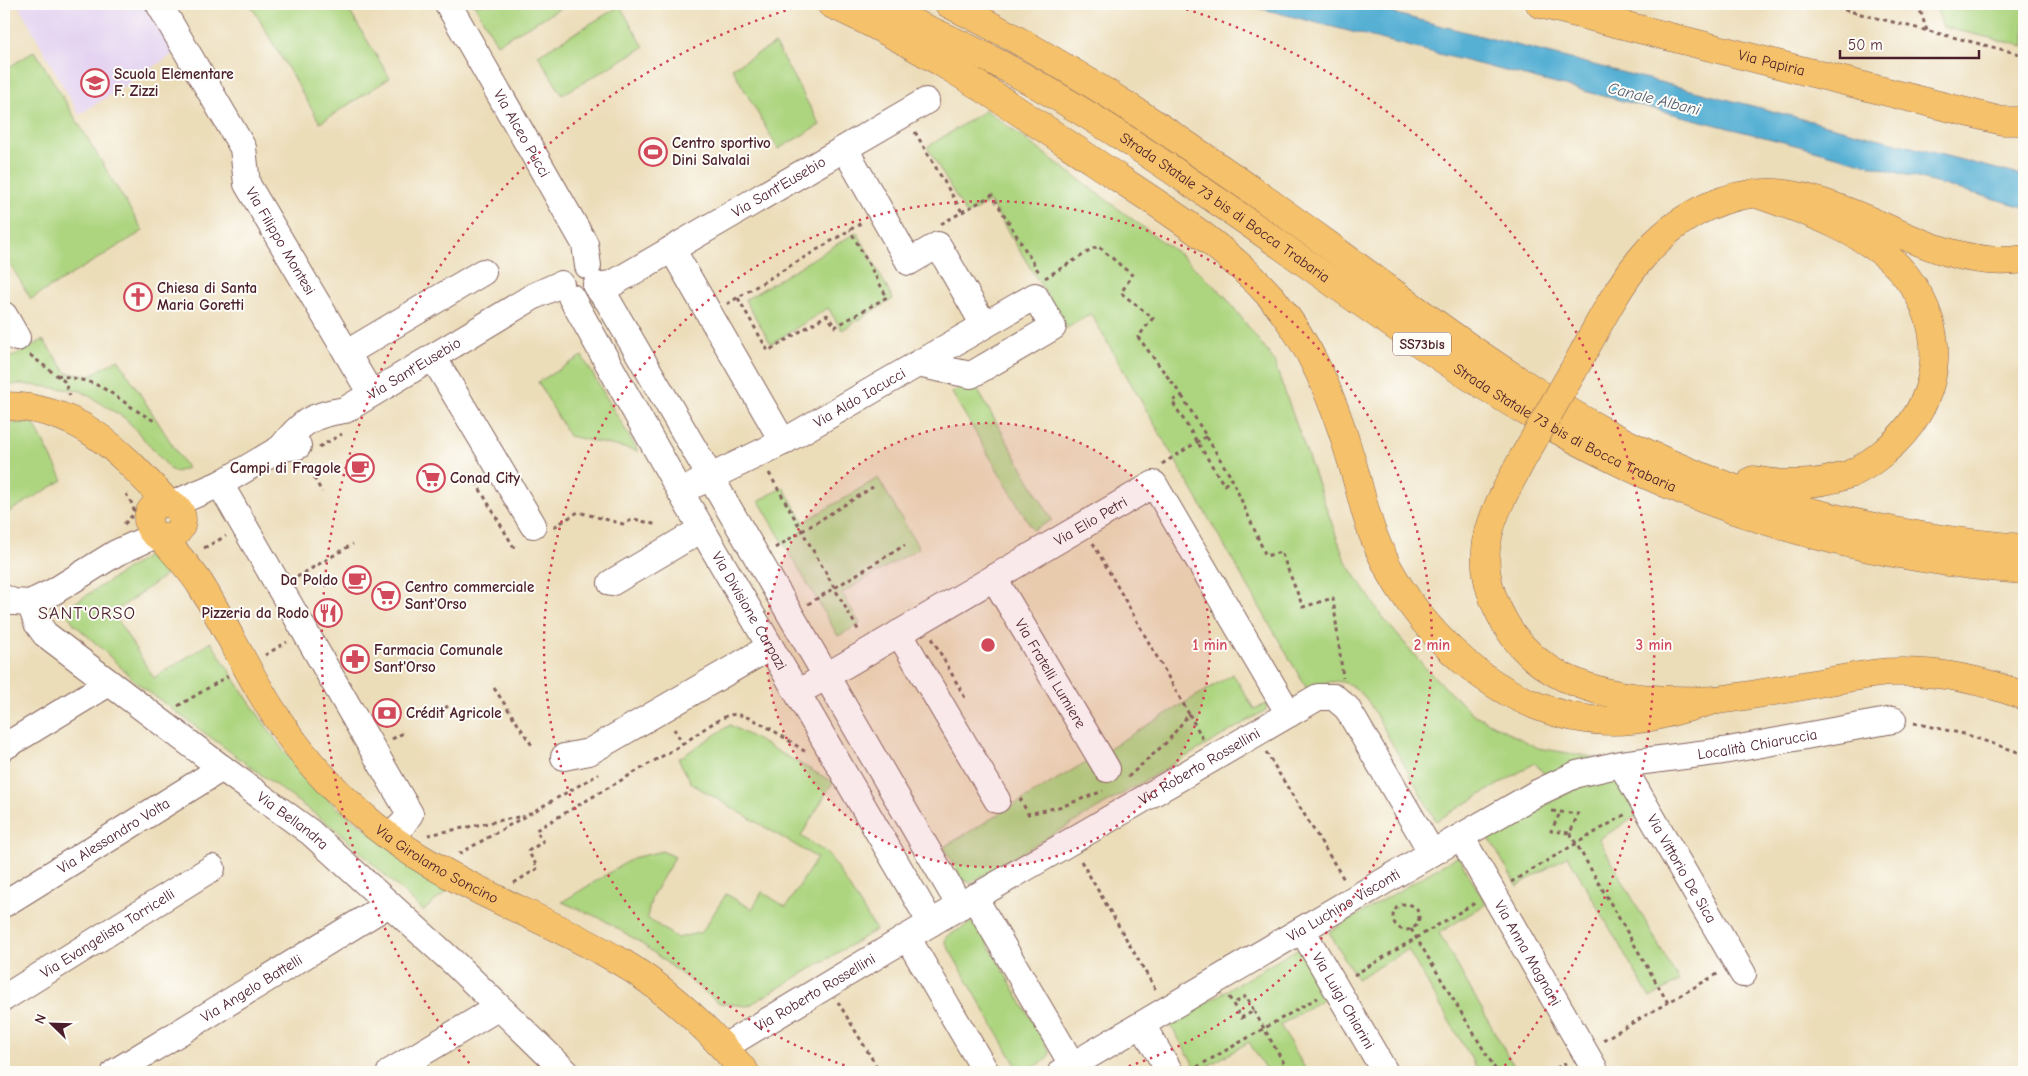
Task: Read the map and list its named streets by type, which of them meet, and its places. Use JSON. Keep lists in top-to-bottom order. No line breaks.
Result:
{"streets":{"main road":["Via Papiria","Strada Statale 73 bis di Bocca Trabaria","SS73bis","Via Girolamo Soncino"],"street":["Via Alceo Pucci","Via Sant'Eusebio","Via Filippo Montesi","Via Aldo Iacucci","Via Elio Petri","Via Divisione Carpazi","Via Fratelli Lumiere","Località Chiaruccia","Via Roberto Rossellini","Via Bellandra","Via Alessandro Volta","Via Vittorio De Sica","Via Luchino Visconti","Via Evangelista Torricelli","Via Anna Magnani","Via Angelo Battelli","Via Luigi Chiarini"]},"crossings":[["Via Alceo Pucci","Via Sant'Eusebio"],["Via Sant'Eusebio","Via Filippo Montesi"],["Via Sant'Eusebio","Via Divisione Carpazi"],["Via Sant'Eusebio","Via Bellandra"],["Via Sant'Eusebio","Via Girolamo Soncino"],["Via Aldo Iacucci","Via Divisione Carpazi"],["Via Elio Petri","Via Divisione Carpazi"],["Via Elio Petri","Via Fratelli Lumiere"],["Via Elio Petri","Via Roberto Rossellini"],["Via Divisione Carpazi","Via Roberto Rossellini"],["Località Chiaruccia","Via Vittorio De Sica"],["Località Chiaruccia","Via Luchino Visconti"],["Via Roberto Rossellini","Via Girolamo Soncino"],["Via Roberto Rossellini","Via Luchino Visconti"],["Via Bellandra","Via Alessandro Volta"],["Via Bellandra","Via Angelo Battelli"],["Via Vittorio De Sica","Via Luchino Visconti"],["Via Luchino Visconti","Via Anna Magnani"],["Via Luchino Visconti","Via Luigi Chiarini"]],"districts":["SANT'ORSO"],"water":["Canale Albani"],"places":{"school or university":["Scuola Elementare F. Zizzi"],"sports":["Centro sportivo Dini Salvalai"],"church":["Chiesa di Santa Maria Goretti"],"cafe":["Campi di Fragole","Da Poldo"],"supermarket":["Conad City","Centro commerciale Sant'Orso"],"restaurant":["Pizzeria da Rodo"],"pharmacy":["Farmacia Comunale Sant'Orso"],"bank":["Crédit Agricole"]},"scale_bar":"50 m","north":"top left","rings":["1 min","2 min","3 min"]}
